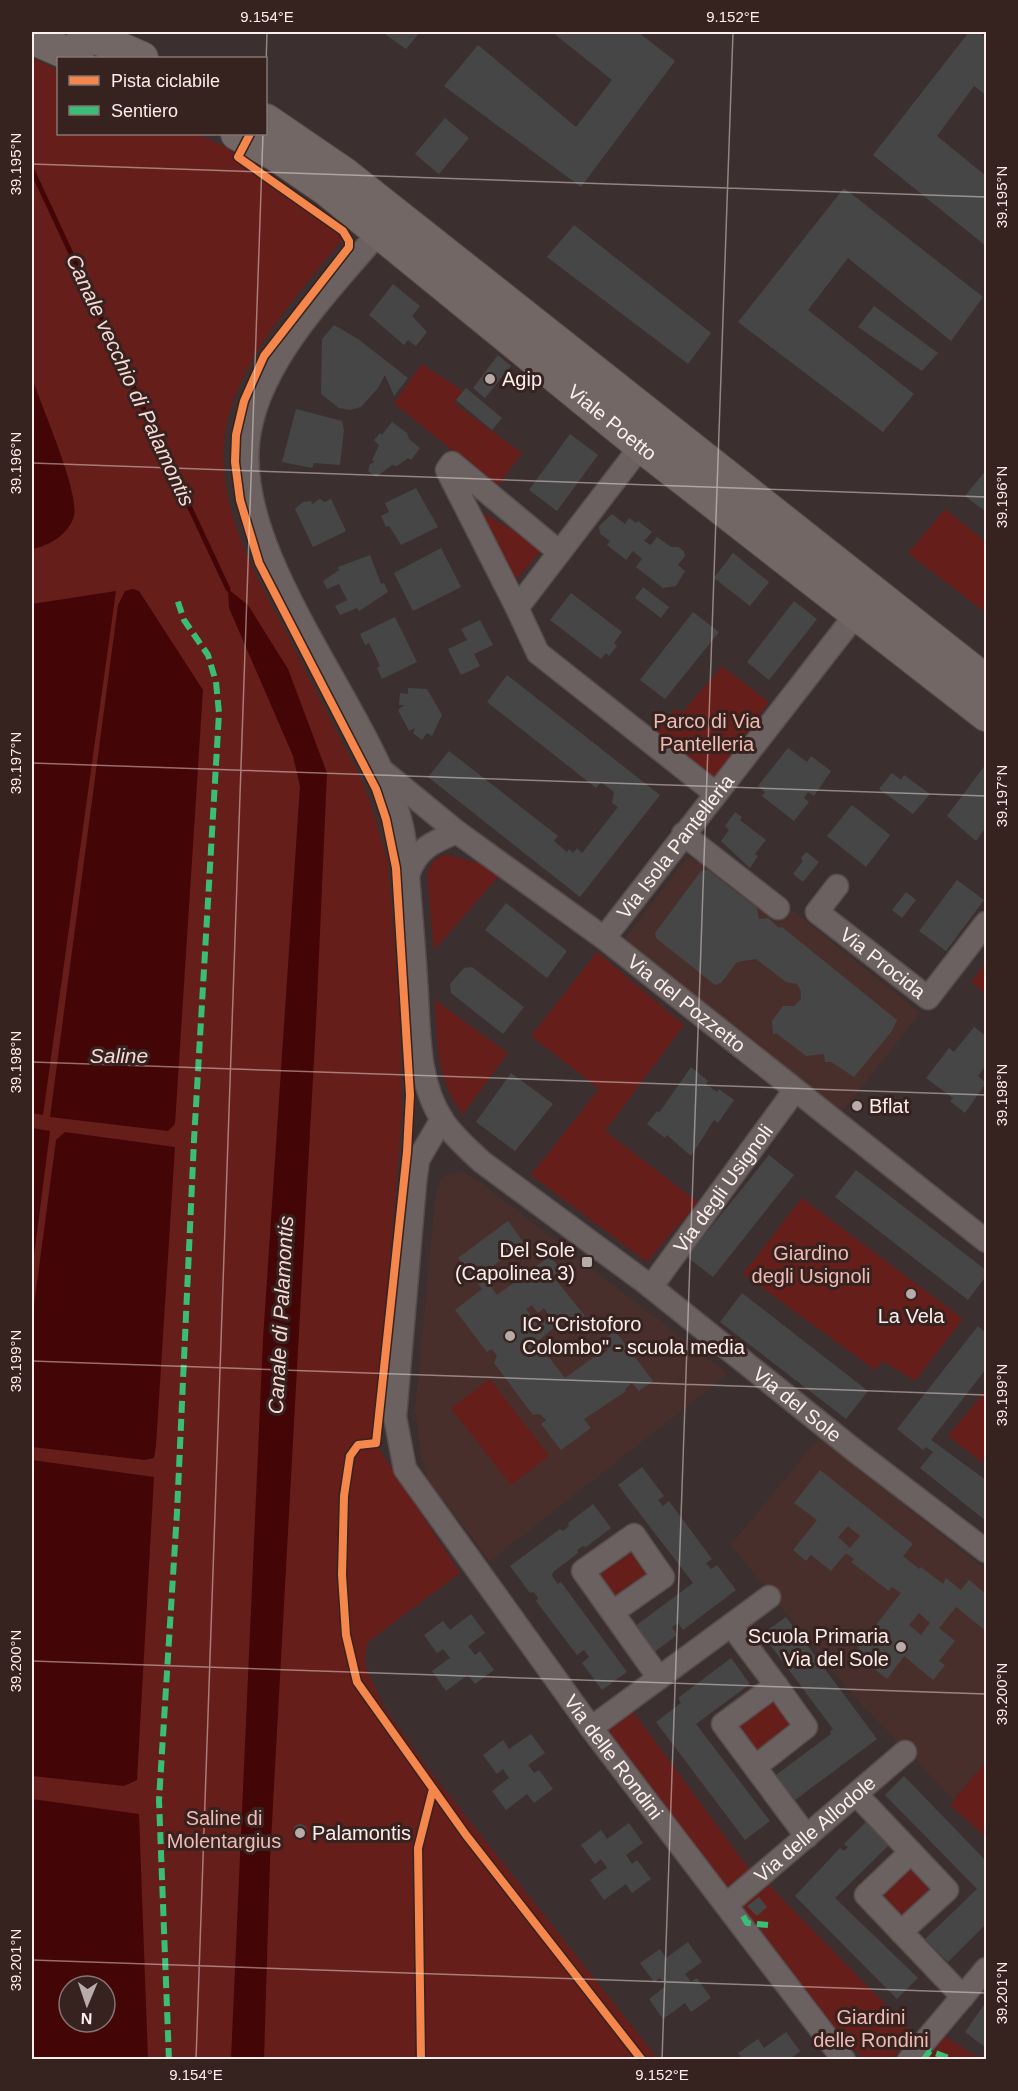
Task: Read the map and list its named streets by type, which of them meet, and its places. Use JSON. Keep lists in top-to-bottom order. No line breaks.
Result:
{"streets":{"main road":["Viale Poetto"],"street":["Via Isola Pantelleria","Via Procida","Via del Pozzetto","Via degli Usignoli","Via del Sole","Via delle Rondini","Via delle Allodole"]},"crossings":[["Viale Poetto","Via Isola Pantelleria"],["Viale Poetto","Via del Sole"],["Via Isola Pantelleria","Via del Pozzetto"],["Via del Pozzetto","Via degli Usignoli"],["Via del Pozzetto","Via del Sole"],["Via degli Usignoli","Via del Sole"],["Via del Sole","Via delle Rondini"],["Via delle Rondini","Via delle Allodole"]],"water":["Canale vecchio di Palamontis","Saline","Canale di Palamontis"],"parks":["Parco di Via Pantelleria","Giardino degli Usignoli","Saline di Molentargius","Giardini delle Rondini"],"places":{"other":["Agip","Bflat","La Vela","IC \"Cristoforo Colombo\" - scuola media","Scuola Primaria Via del Sole","Palamontis"],"transit":["Del Sole (Capolinea 3)"]},"legend":["Pista ciclabile","Sentiero"],"north":"bottom","coordinates":["9.154°E","9.152°E","39.195°N","39.196°N","39.197°N","39.198°N","39.199°N","39.200°N","39.201°N"]}
